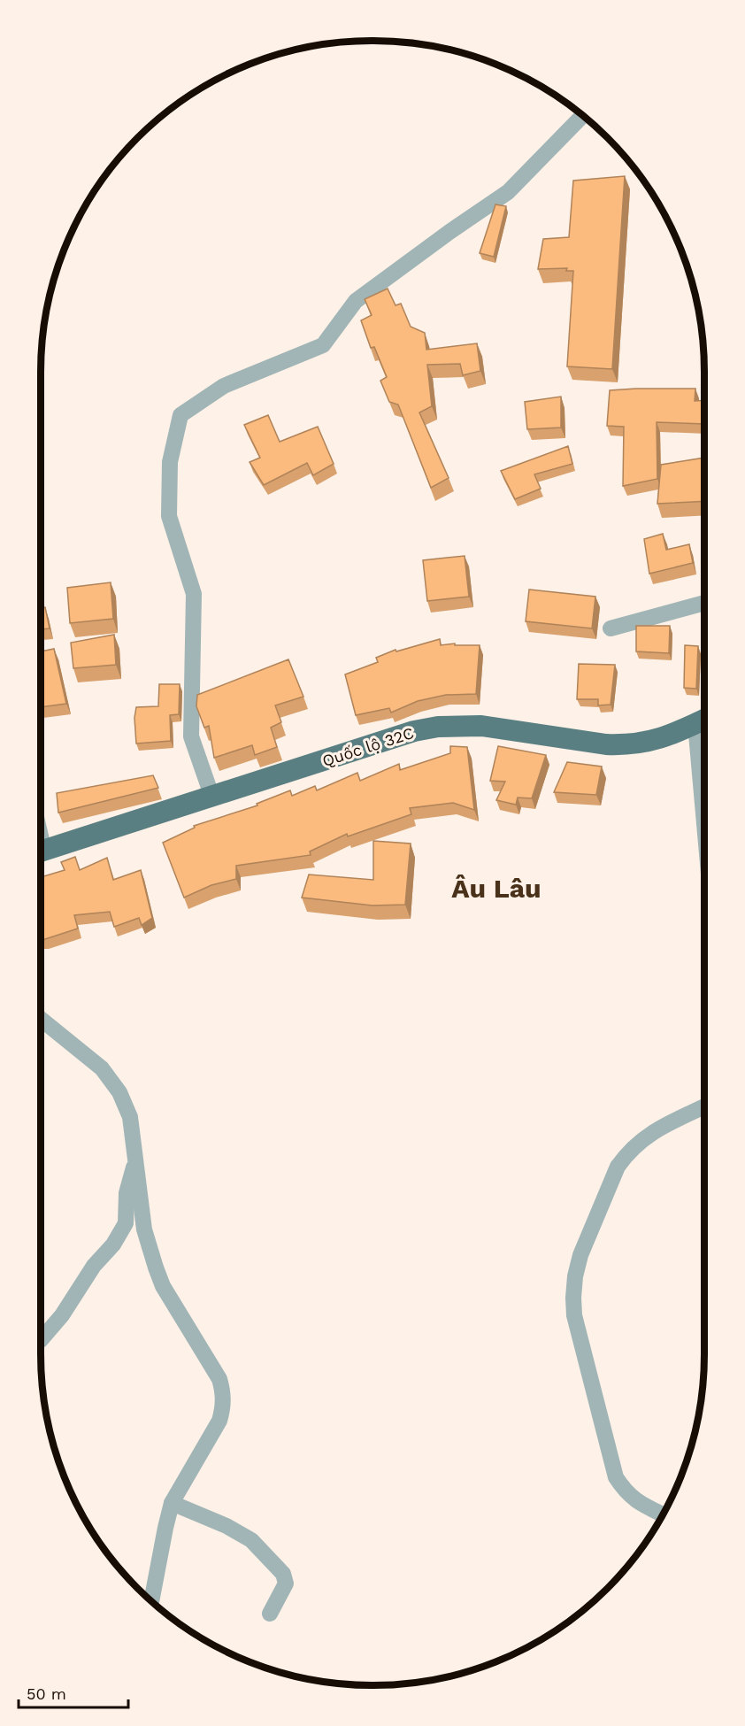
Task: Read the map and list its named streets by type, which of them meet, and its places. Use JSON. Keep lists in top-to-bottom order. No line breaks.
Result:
{"streets":{"main road":["Quốc lộ 32C"]},"districts":["Âu Lâu"],"scale_bar":"50 m"}
